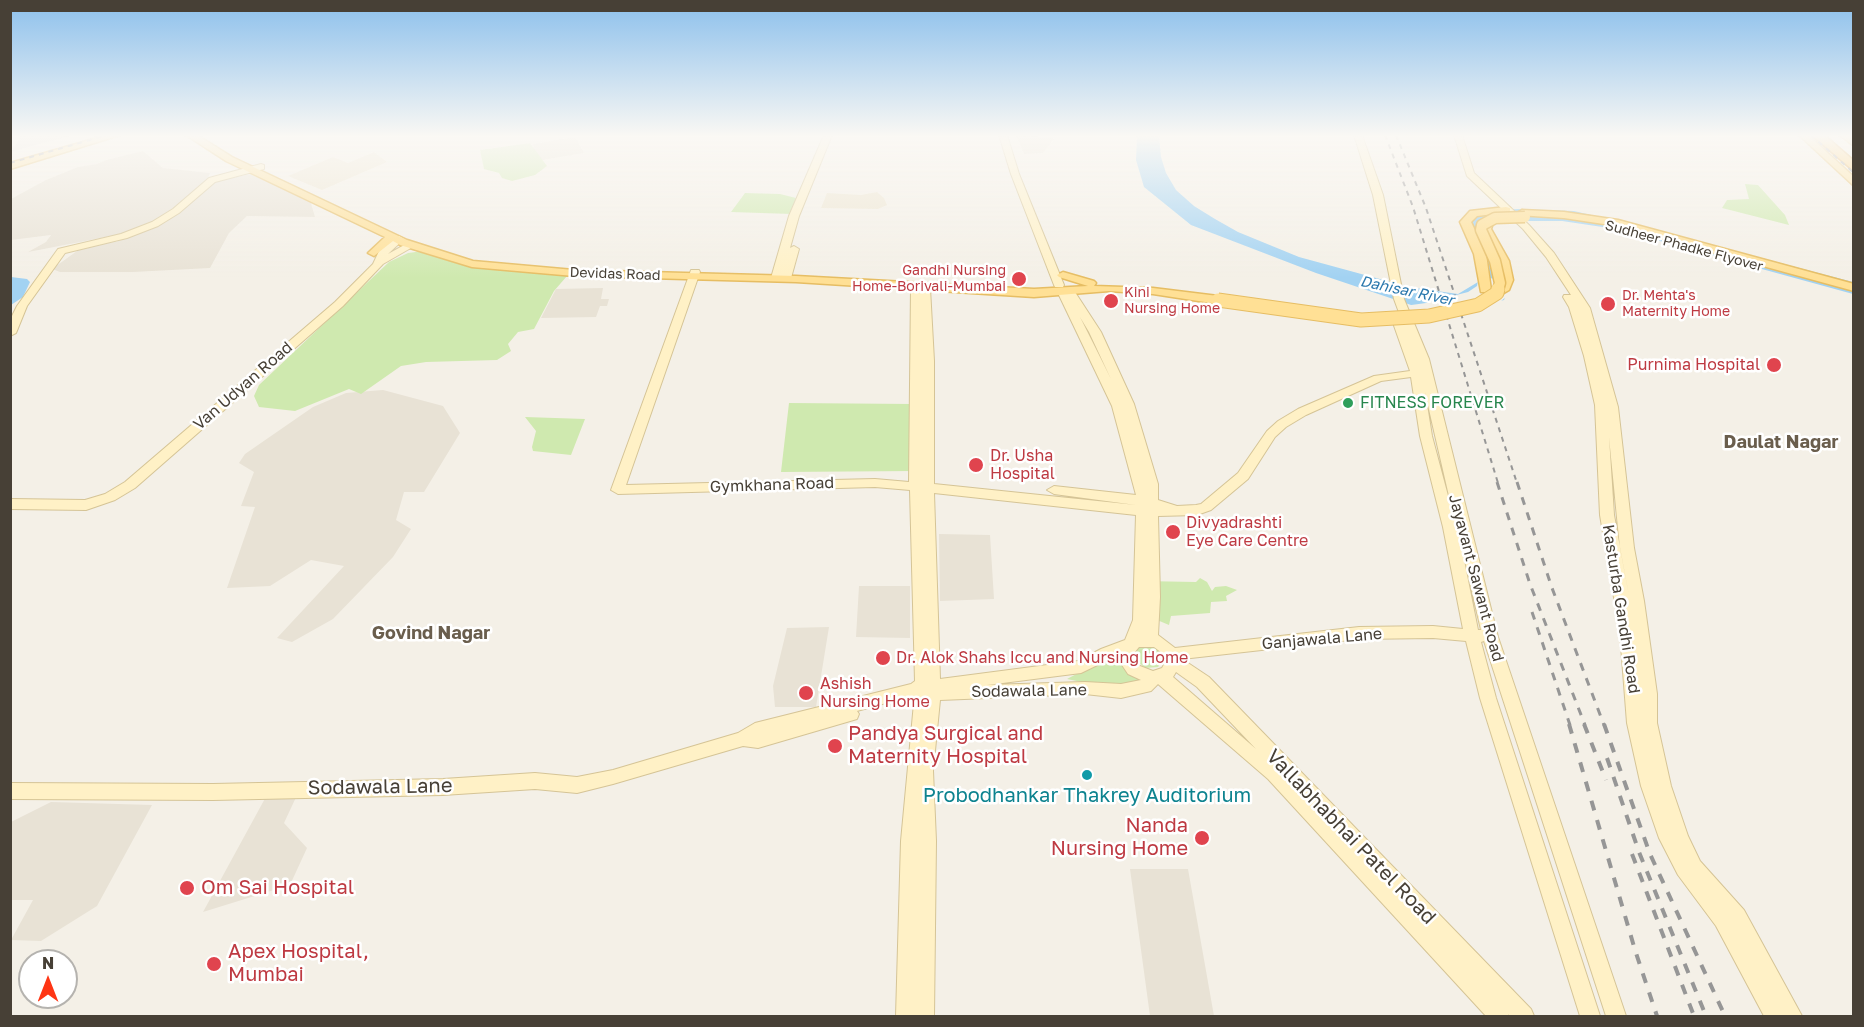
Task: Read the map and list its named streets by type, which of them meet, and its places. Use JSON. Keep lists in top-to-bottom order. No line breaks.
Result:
{"streets":{"main road":["Sudheer Phadke Flyover","Devidas Road"],"street":["Van Udyan Road","Gymkhana Road","Jayavant Sawant Road","Kasturba Gandhi Road","Ganjawala Lane","Sodawala Lane","Vallabhabhai Patel Road"]},"crossings":[["Devidas Road","Van Udyan Road"],["Devidas Road","Gymkhana Road"],["Gymkhana Road","Jayavant Sawant Road"],["Jayavant Sawant Road","Ganjawala Lane"],["Ganjawala Lane","Sodawala Lane"],["Ganjawala Lane","Vallabhabhai Patel Road"],["Sodawala Lane","Vallabhabhai Patel Road"]],"districts":["Daulat Nagar","Govind Nagar"],"water":["Dahisar River"],"places":["Gandhi Nursing Home-Borivali-Mumbai","Kini Nursing Home","Dr. Mehta's Maternity Home","Purnima Hospital","FITNESS FOREVER","Dr. Usha Hospital","Divyadrashti Eye Care Centre","Dr. Alok Shahs Iccu and Nursing Home","Ashish Nursing Home","Pandya Surgical and Maternity Hospital","Probodhankar Thakrey Auditorium","Nanda Nursing Home","Om Sai Hospital","Apex Hospital, Mumbai"],"north":"top"}
